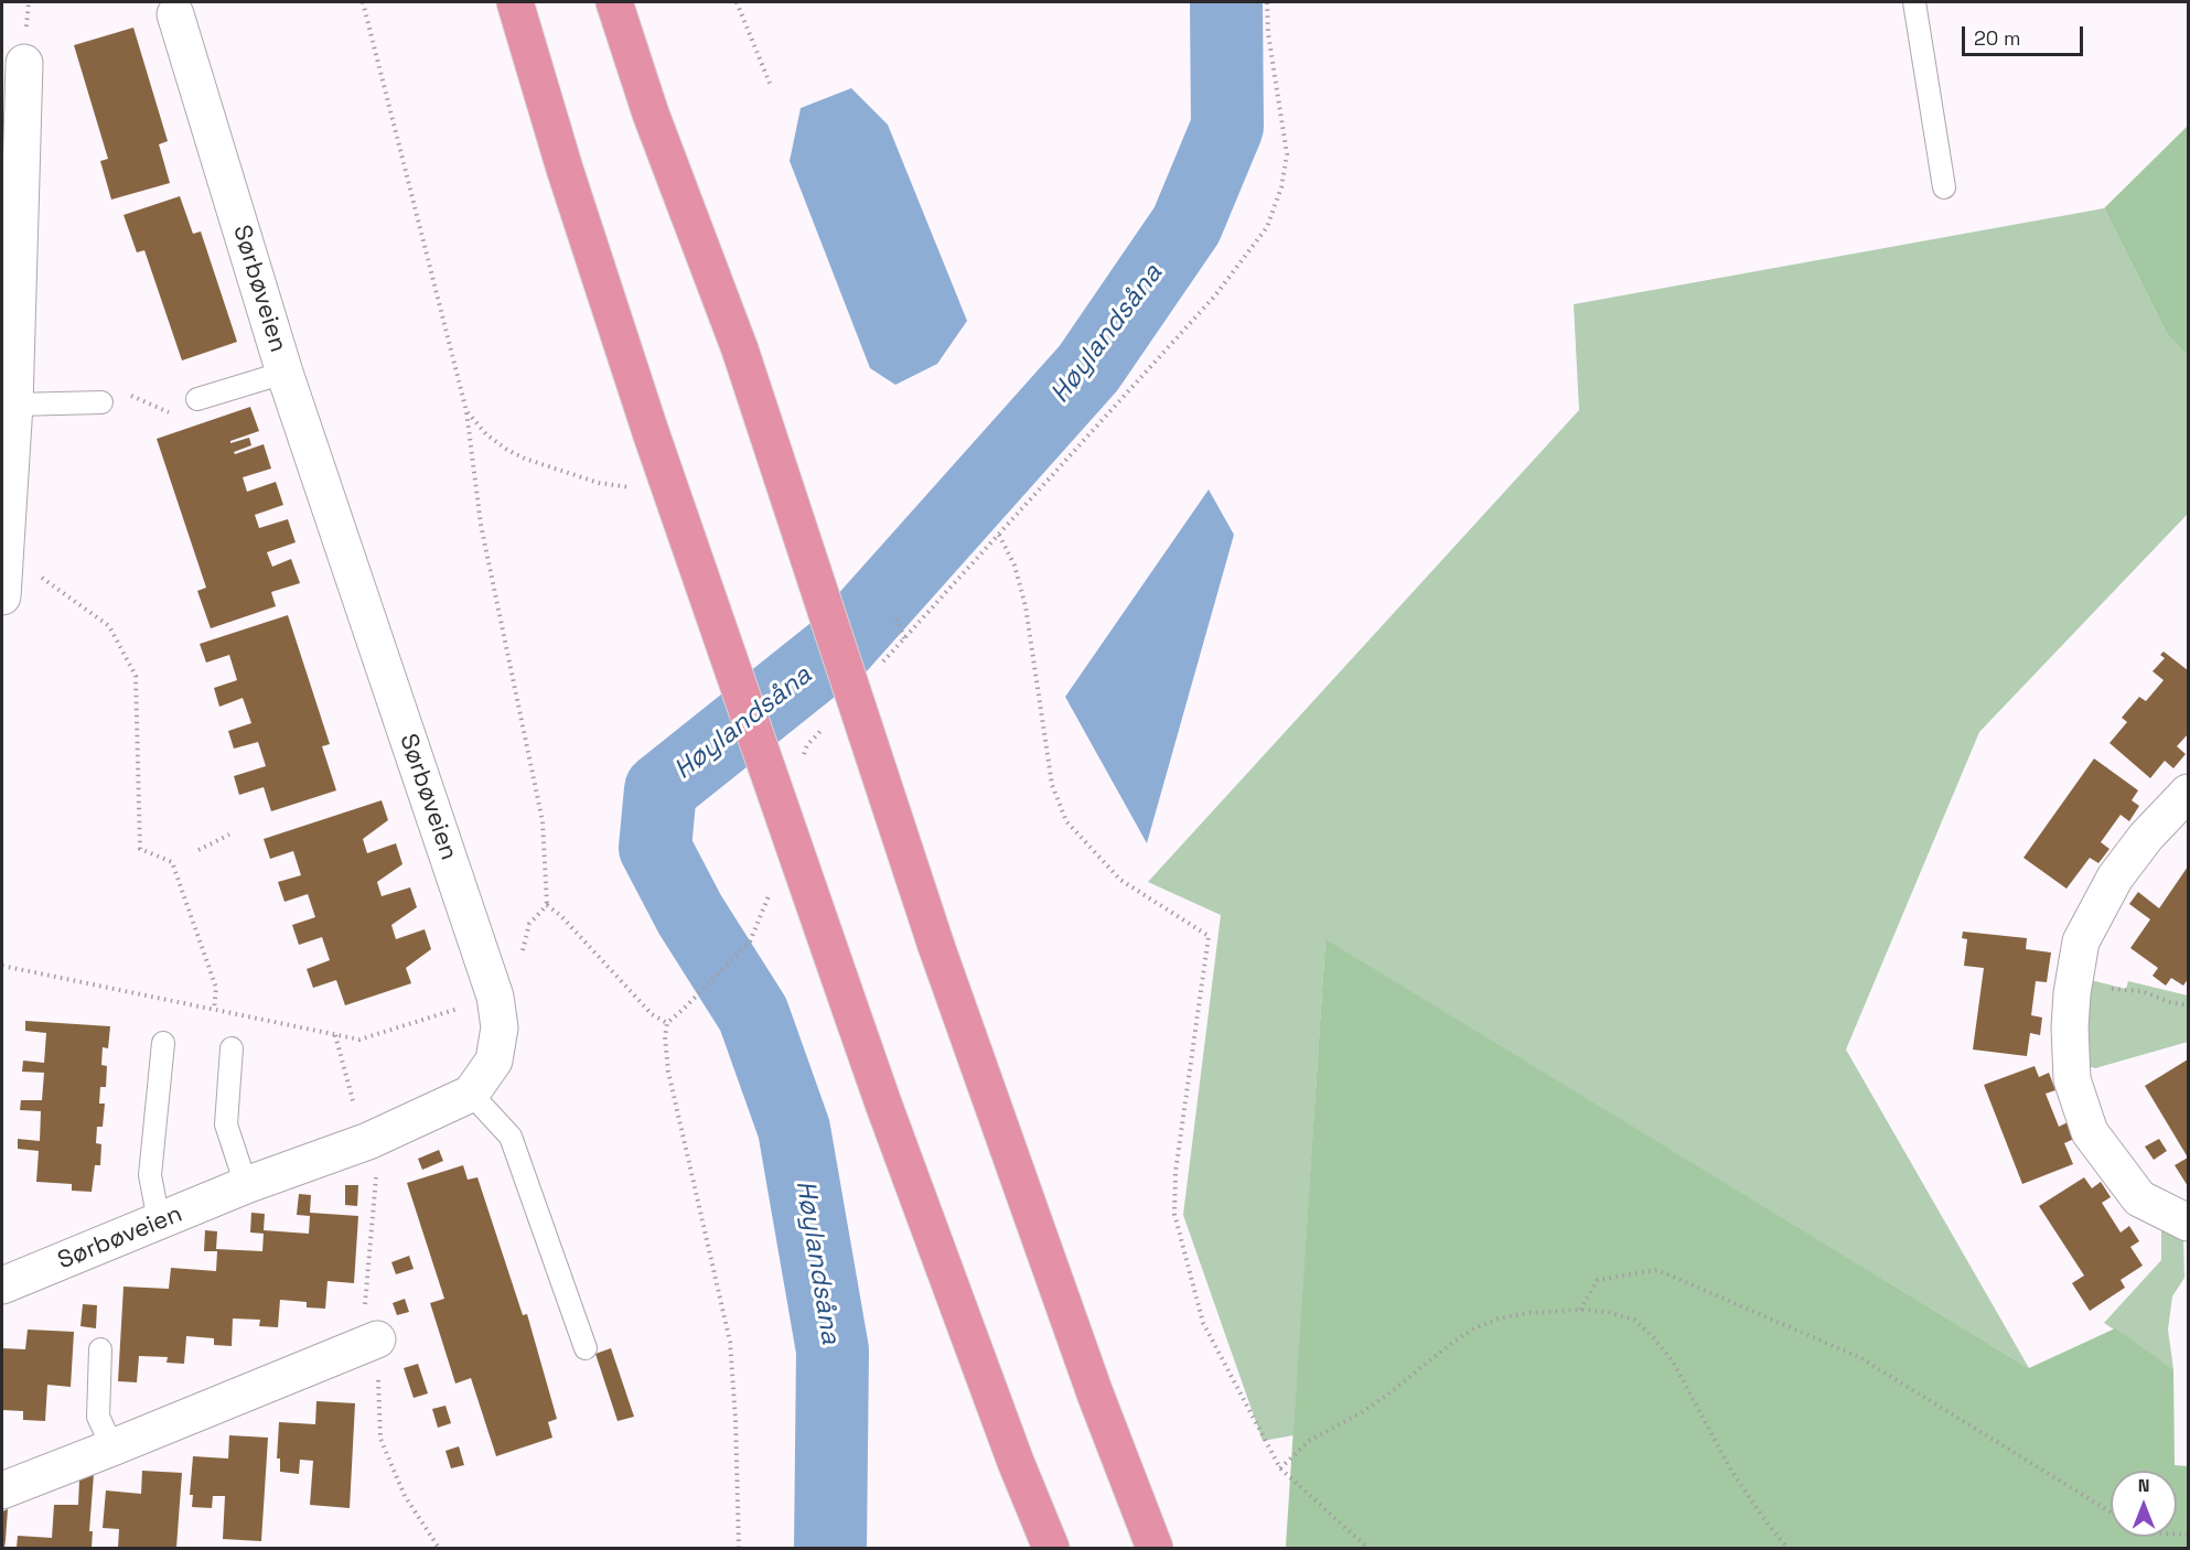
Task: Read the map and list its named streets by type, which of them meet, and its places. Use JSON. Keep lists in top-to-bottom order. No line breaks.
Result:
{"streets":{"street":["Sørbøveien"]},"water":["Høylandsåna"],"scale_bar":"20 m","north":"top"}
